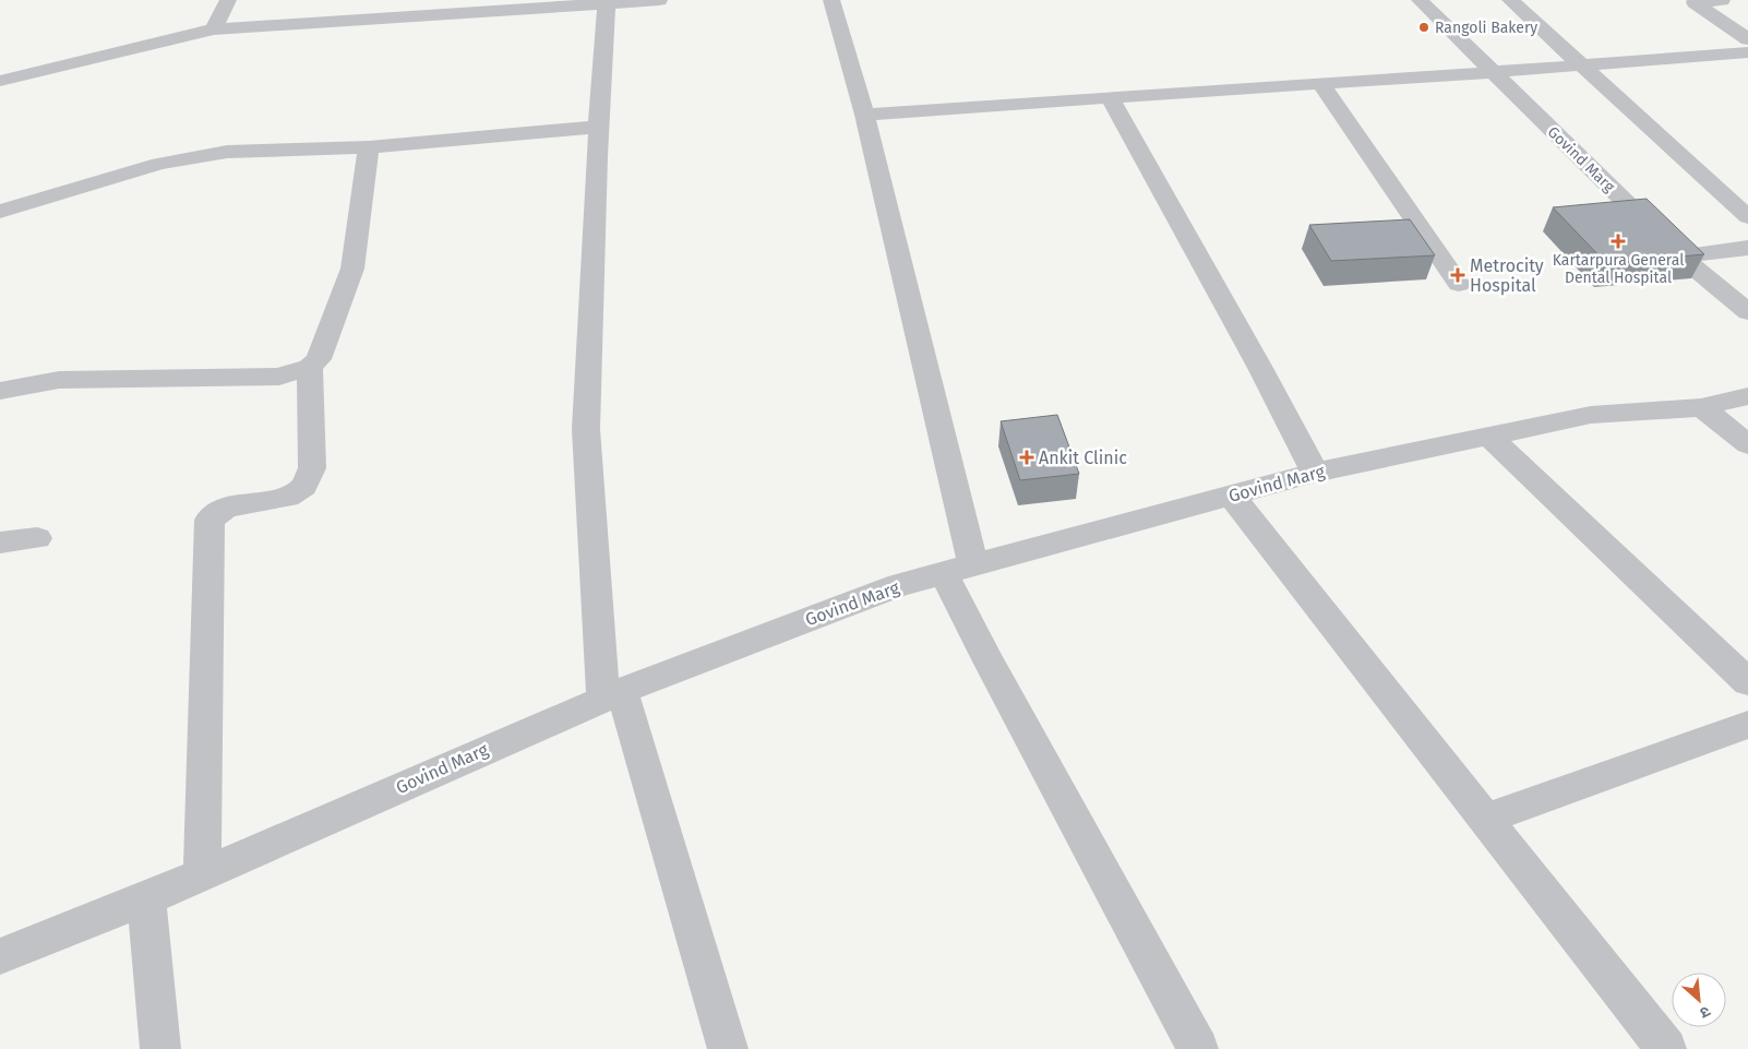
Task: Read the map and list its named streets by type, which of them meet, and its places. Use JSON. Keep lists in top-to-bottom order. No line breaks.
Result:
{"streets":{"street":["Govind Marg"]},"places":{"other":["Rangoli Bakery"],"health":["Kartarpura General Dental Hospital","Metrocity Hospital","Ankit Clinic"]},"north":"bottom right"}
